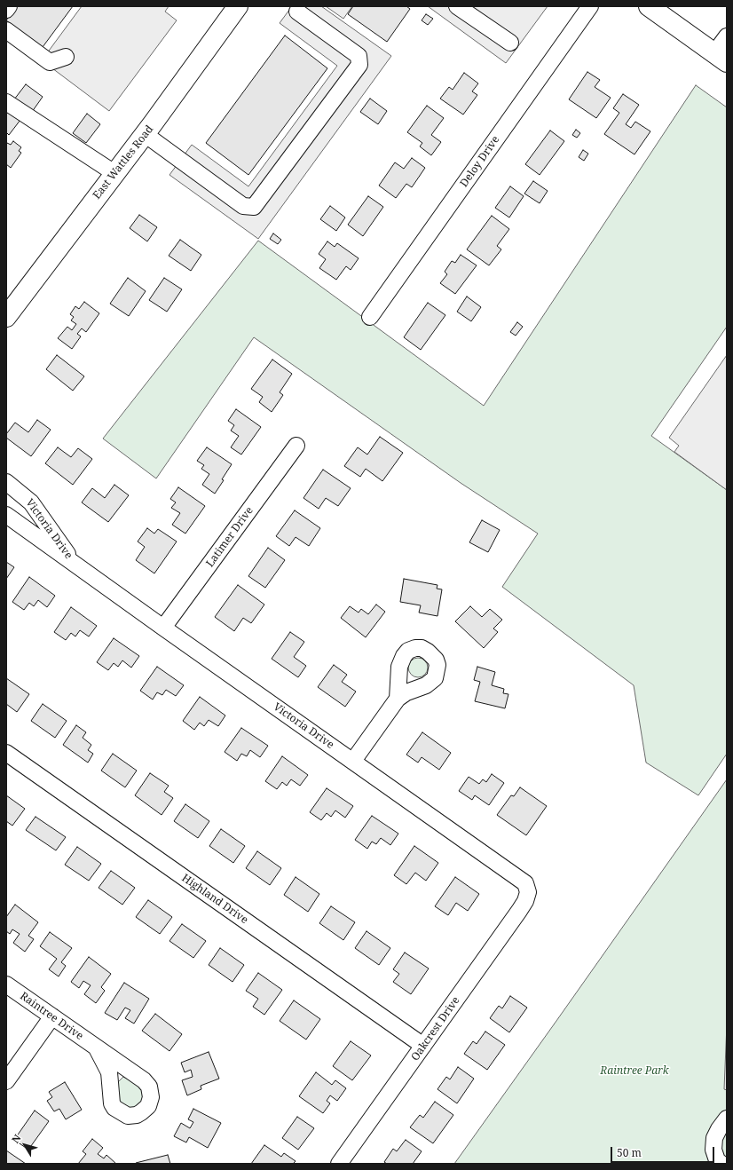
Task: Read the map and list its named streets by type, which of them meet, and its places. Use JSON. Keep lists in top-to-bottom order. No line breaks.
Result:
{"streets":{"main road":["East Wattles Road"],"street":["Deloy Drive","Victoria Drive","Latimer Drive","Highland Drive","Raintree Drive","Oakcrest Drive"]},"crossings":[["Victoria Drive","Latimer Drive"],["Victoria Drive","Oakcrest Drive"],["Highland Drive","Oakcrest Drive"]],"parks":["Raintree Park"],"scale_bar":"50 m","north":"top left"}
